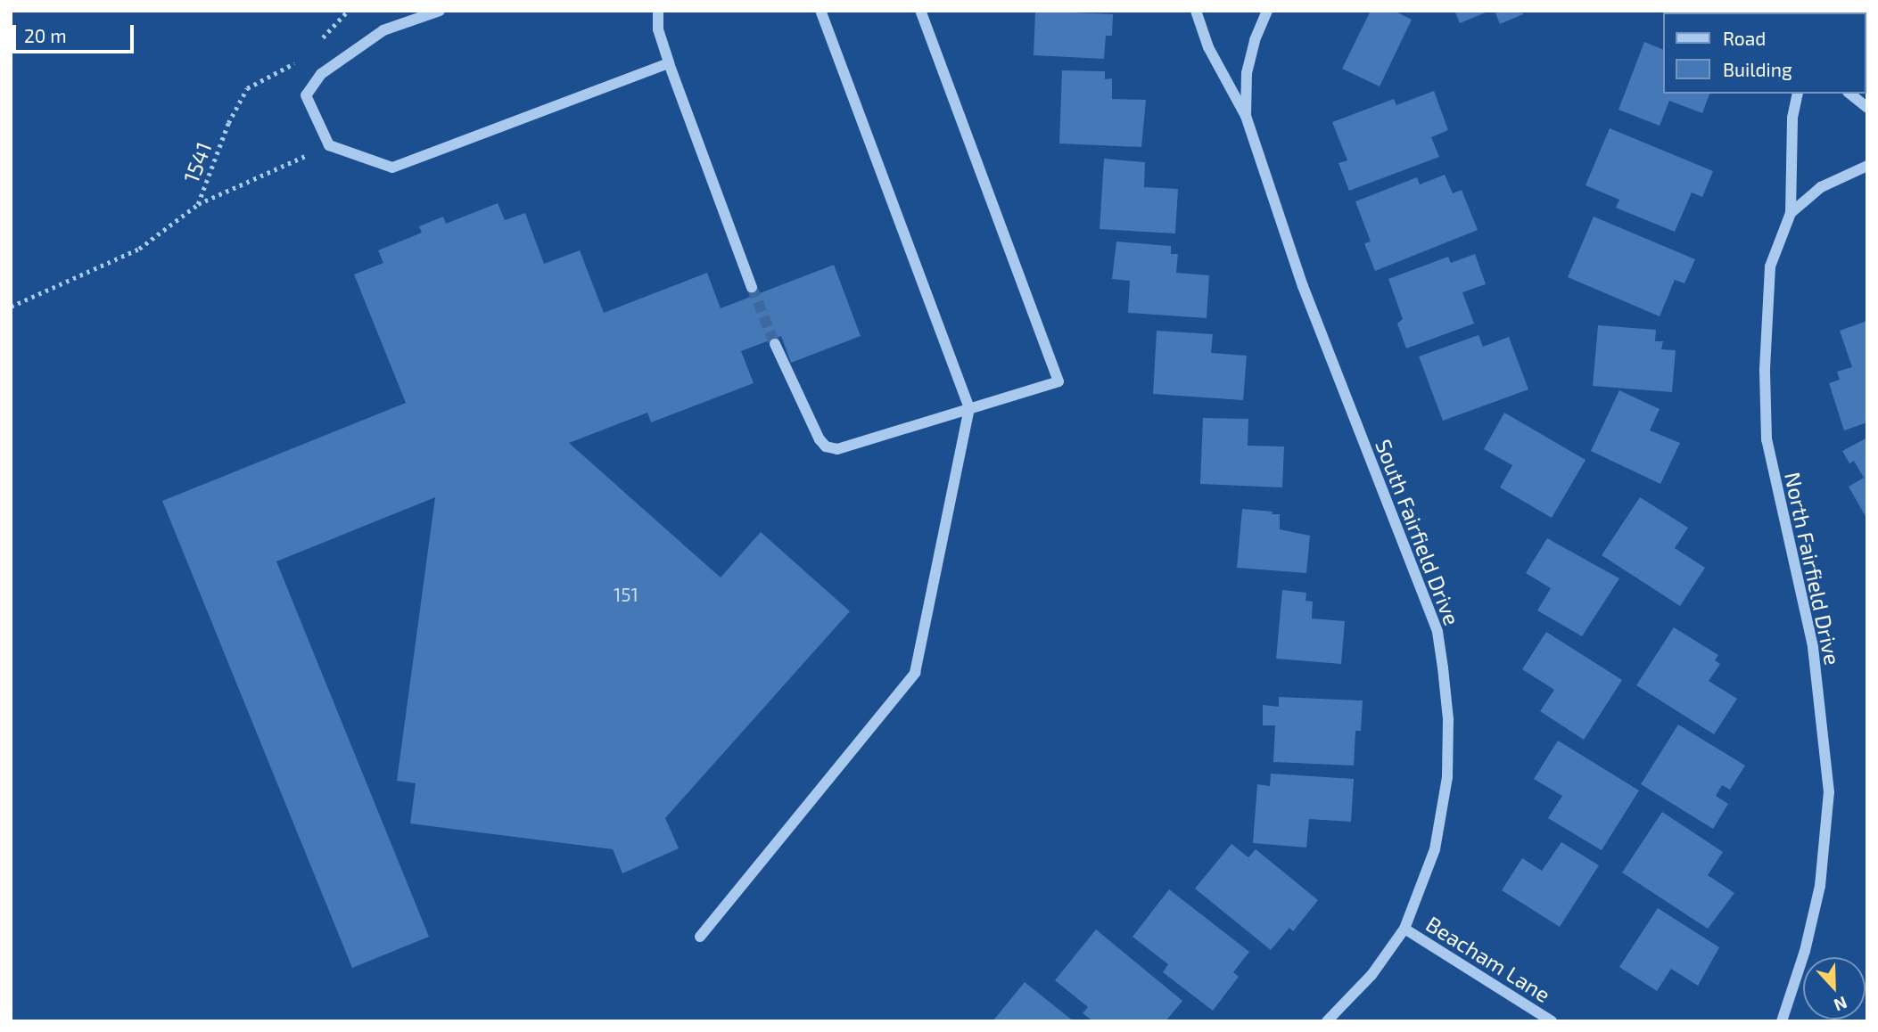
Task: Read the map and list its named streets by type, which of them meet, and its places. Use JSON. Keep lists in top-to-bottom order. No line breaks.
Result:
{"streets":{"street":["South Fairfield Drive","North Fairfield Drive","Beacham Lane"],"path":["1541"]},"crossings":[["South Fairfield Drive","Beacham Lane"]],"house_numbers":["151"],"legend":["Road","Building"],"scale_bar":"20 m","north":"bottom"}
